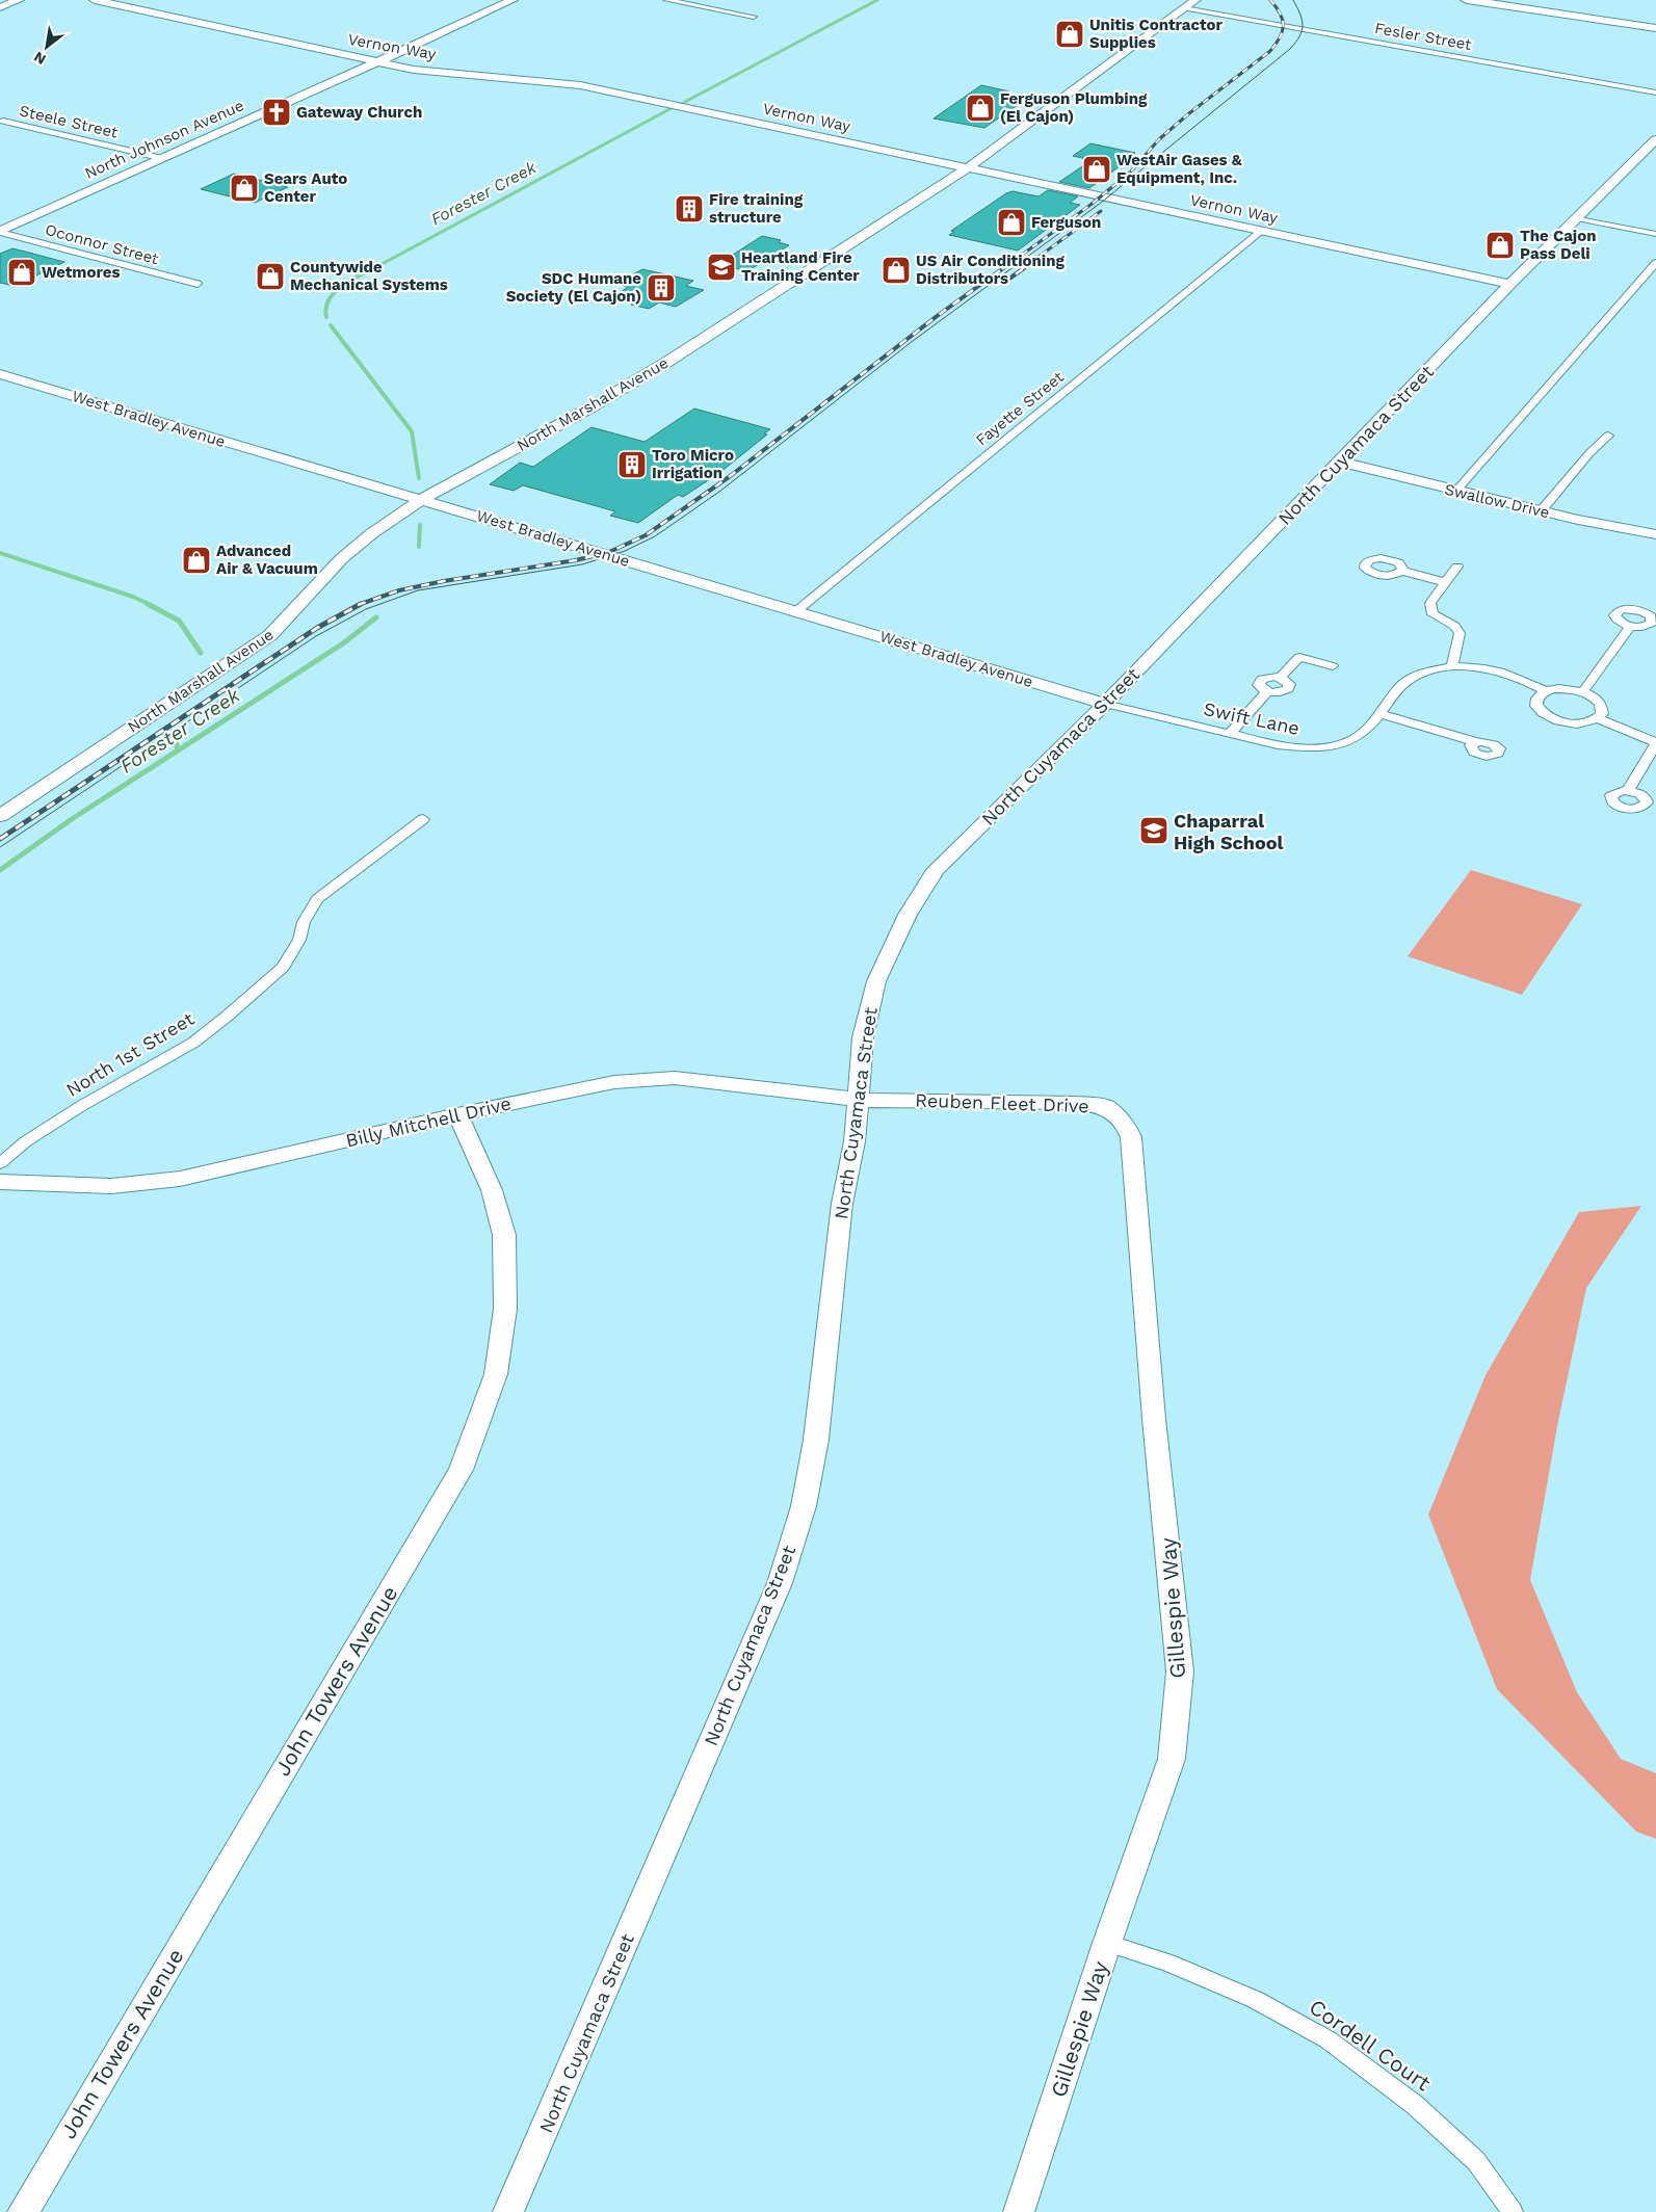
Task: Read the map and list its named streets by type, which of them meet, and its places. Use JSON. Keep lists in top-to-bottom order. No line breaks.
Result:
{"streets":{"main road":["Vernon Way","North Johnson Avenue","North Marshall Avenue","West Bradley Avenue","North Cuyamaca Street","Swallow Drive","Reuben Fleet Drive","Billy Mitchell Drive","Gillespie Way","John Towers Avenue"],"street":["Fesler Street","Steele Street","Oconnor Street","Fayette Street","Swift Lane","North 1st Street","Cordell Court"]},"crossings":[["Fesler Street","North Marshall Avenue"],["Vernon Way","North Johnson Avenue"],["Vernon Way","North Marshall Avenue"],["Vernon Way","Fayette Street"],["Vernon Way","North Cuyamaca Street"],["Steele Street","North Johnson Avenue"],["North Johnson Avenue","Oconnor Street"],["North Marshall Avenue","West Bradley Avenue"],["Fayette Street","West Bradley Avenue"],["West Bradley Avenue","North Cuyamaca Street"],["West Bradley Avenue","Swift Lane"],["North Cuyamaca Street","Swallow Drive"],["North Cuyamaca Street","Swift Lane"],["North Cuyamaca Street","Reuben Fleet Drive"],["North Cuyamaca Street","Billy Mitchell Drive"],["Reuben Fleet Drive","Billy Mitchell Drive"],["Reuben Fleet Drive","Gillespie Way"],["Billy Mitchell Drive","John Towers Avenue"],["Gillespie Way","Cordell Court"]],"water":["Forester Creek"],"places":{"shop":["Unitis Contractor Supplies","Ferguson Plumbing (El Cajon)","WestAir Gases & Equipment, Inc.","Sears Auto Center","Ferguson","The Cajon Pass Deli","US Air Conditioning Distributors","Wetmores","Countywide Mechanical Systems","Advanced Air & Vacuum"],"church":["Gateway Church"],"building":["Fire training structure","SDC Humane Society (El Cajon)","Toro Micro Irrigation"],"school or university":["Heartland Fire Training Center","Chaparral High School"]},"north":"bottom left"}
